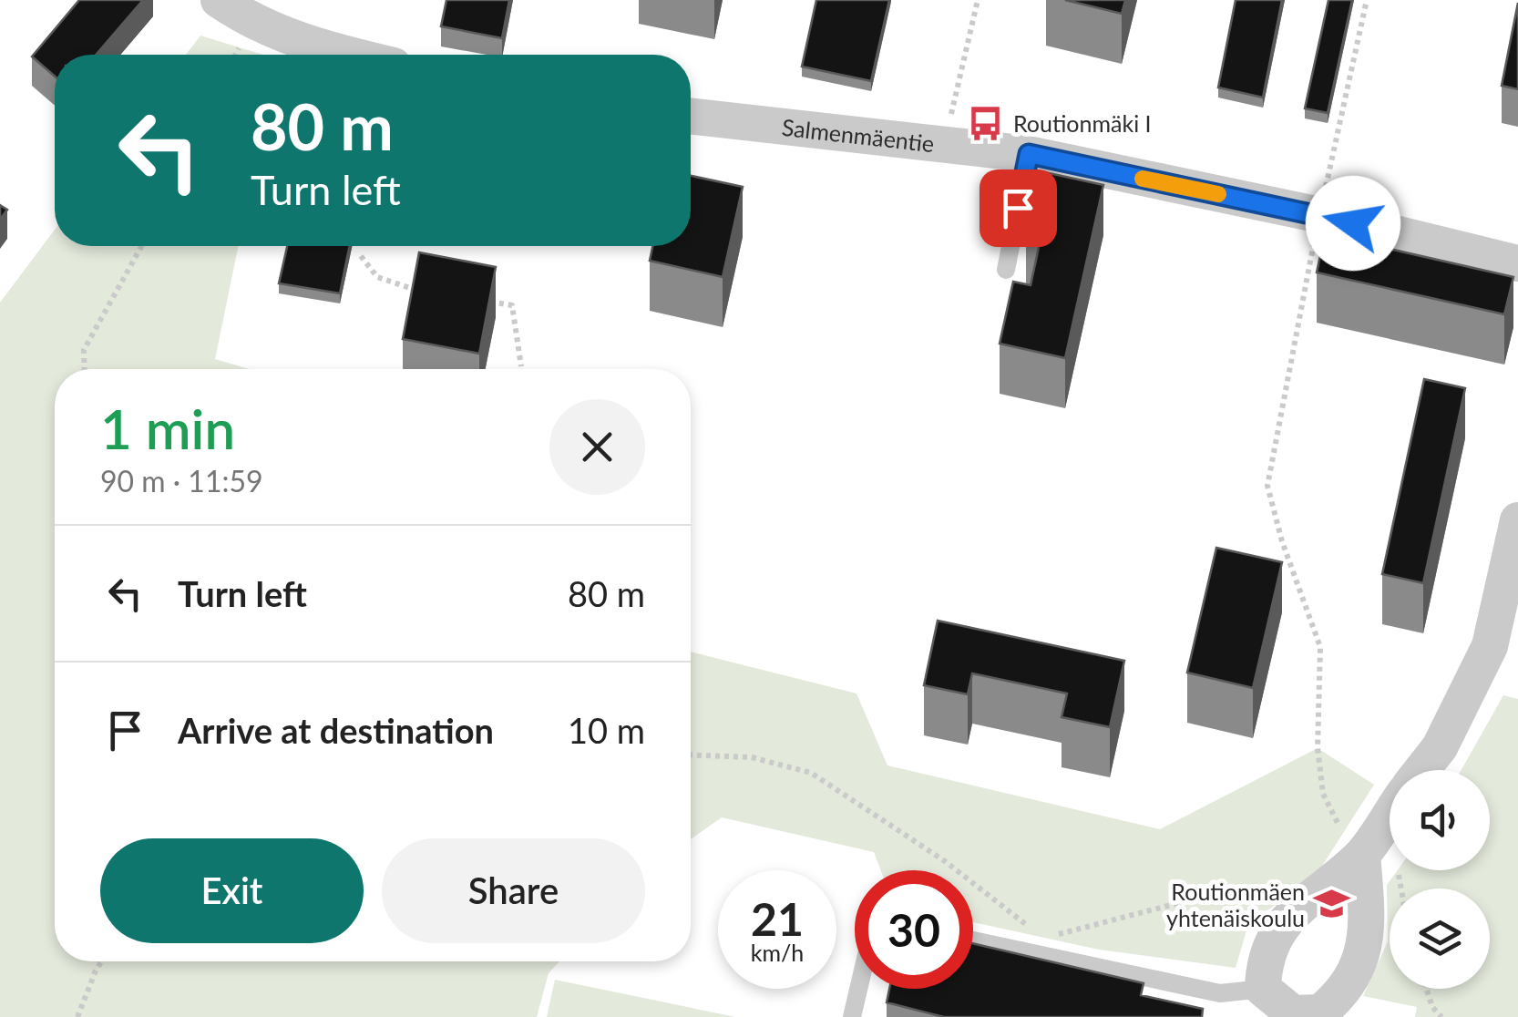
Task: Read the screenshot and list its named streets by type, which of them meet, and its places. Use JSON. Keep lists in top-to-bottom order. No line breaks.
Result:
{"streets":{"street":["Salmenmäentie"]},"places":{"bus stop":["Routionmäki I"],"school or university":["Routionmäen yhtenäiskoulu"]},"page":{"turn":["80 m","Turn left"],"heading":["1 min","90 m · 11:59"],"list":[{"name":"Turn left","value":"80 m"},{"name":"Arrive at destination","value":"10 m"}],"buttons":["Exit","Share"],"speed":"21 km/h","limit":"30"}}
